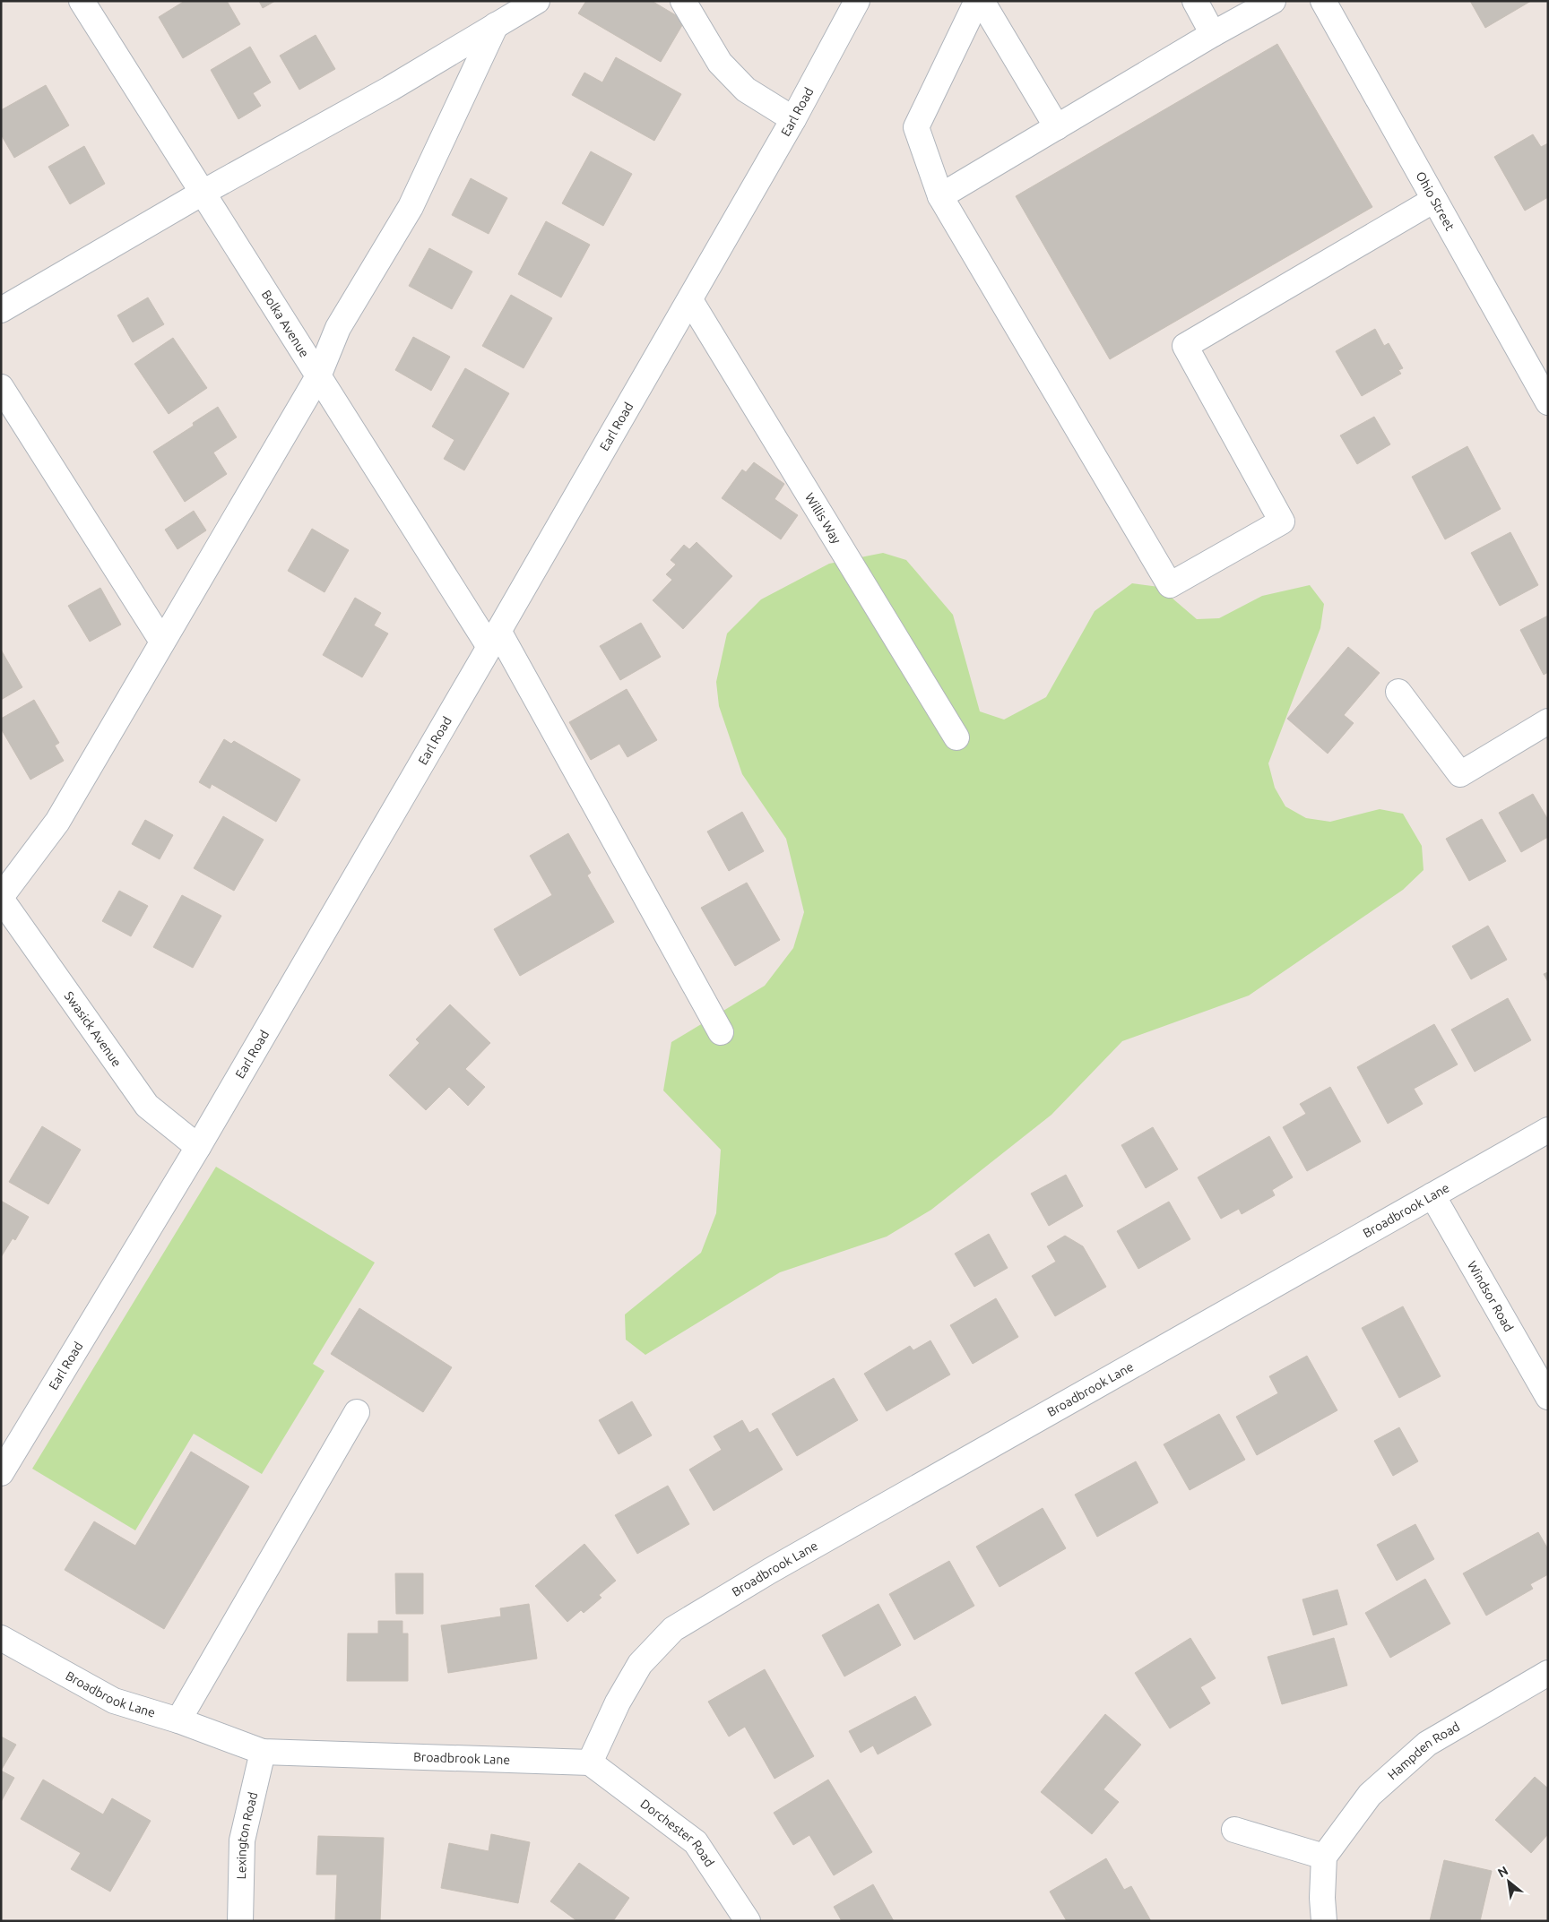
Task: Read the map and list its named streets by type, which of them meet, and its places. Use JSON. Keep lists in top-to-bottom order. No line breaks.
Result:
{"streets":{"street":["Earl Road","Ohio Street","Bolka Avenue","Willis Way","Swasick Avenue","Broadbrook Lane","Windsor Road","Hampden Road","Dorchester Road","Lexington Road"]},"crossings":[["Earl Road","Bolka Avenue"],["Earl Road","Willis Way"],["Earl Road","Swasick Avenue"],["Broadbrook Lane","Windsor Road"],["Broadbrook Lane","Dorchester Road"],["Broadbrook Lane","Lexington Road"]],"north":"top left"}
